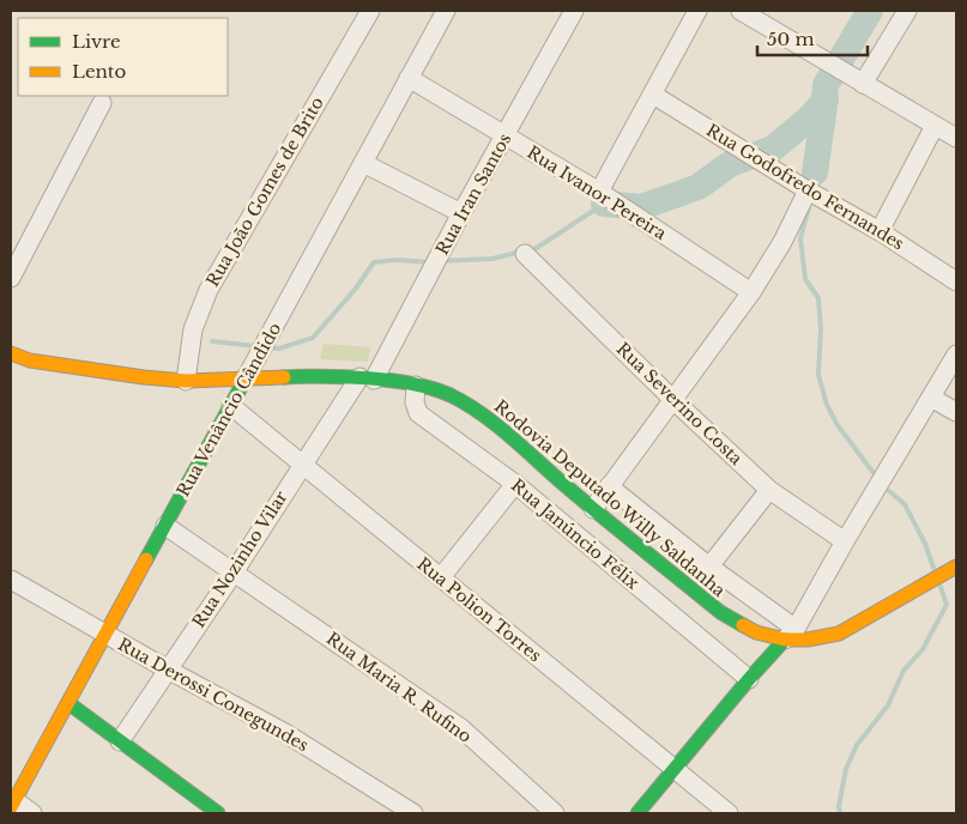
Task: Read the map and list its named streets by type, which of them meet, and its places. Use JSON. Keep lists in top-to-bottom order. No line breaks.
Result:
{"streets":{"main road":["Rua Venâncio Cândido","Rodovia Deputado Willy Saldanha"],"street":["Rua Godofredo Fernandes","Rua João Gomes de Brito","Rua Ivanor Pereira","Rua Iran Santos","Rua Severino Costa","Rua Janúncio Félix","Rua Nozinho Vilar","Rua Polion Torres","Rua Maria R. Rufino","Rua Derossi Conegundes"]},"crossings":[["Rua João Gomes de Brito","Rodovia Deputado Willy Saldanha"],["Rua Ivanor Pereira","Rua Iran Santos"],["Rua Ivanor Pereira","Rua Venâncio Cândido"],["Rua Iran Santos","Rodovia Deputado Willy Saldanha"],["Rua Iran Santos","Rua Nozinho Vilar"],["Rua Venâncio Cândido","Rodovia Deputado Willy Saldanha"],["Rua Venâncio Cândido","Rua Polion Torres"],["Rua Venâncio Cândido","Rua Maria R. Rufino"],["Rua Venâncio Cândido","Rua Derossi Conegundes"],["Rodovia Deputado Willy Saldanha","Rua Janúncio Félix"],["Rodovia Deputado Willy Saldanha","Rua Nozinho Vilar"],["Rua Nozinho Vilar","Rua Polion Torres"],["Rua Nozinho Vilar","Rua Maria R. Rufino"],["Rua Nozinho Vilar","Rua Derossi Conegundes"]],"legend":["Livre","Lento"],"scale_bar":"50 m"}
